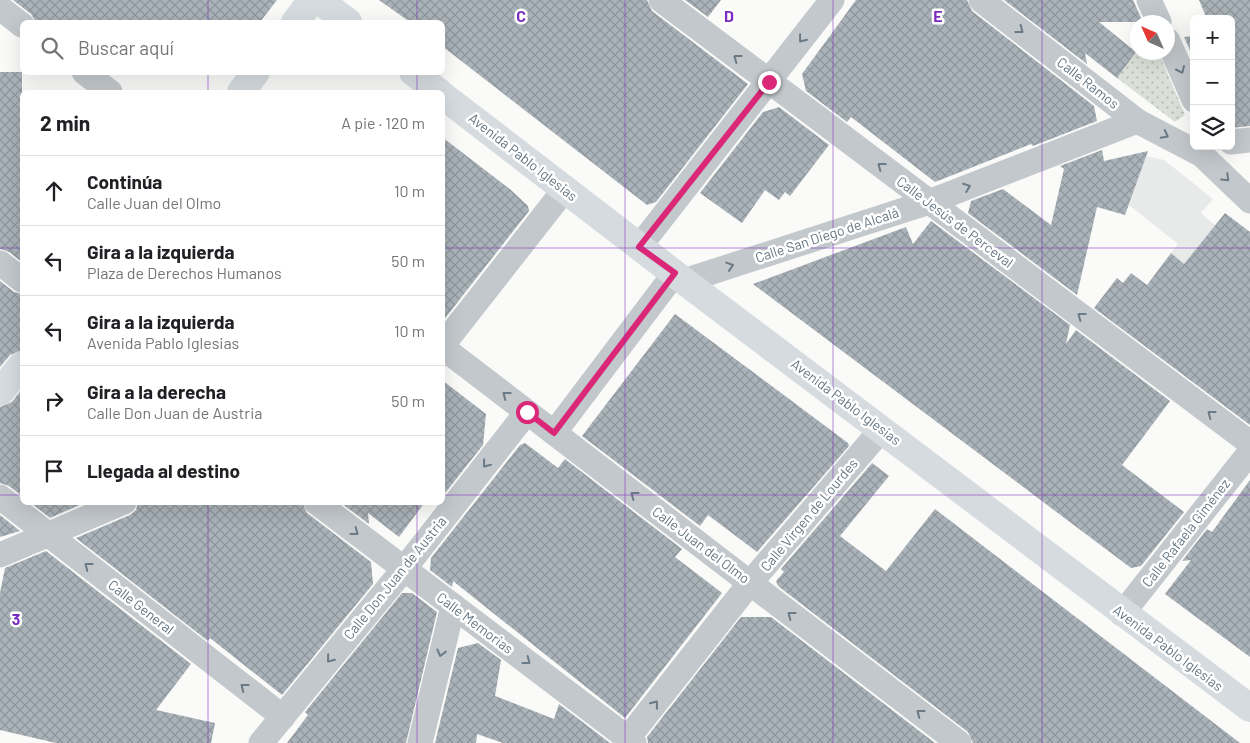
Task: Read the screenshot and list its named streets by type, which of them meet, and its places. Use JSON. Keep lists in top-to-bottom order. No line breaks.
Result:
{"streets":{"street":["Calle Ramos","Avenida Pablo Iglesias","Calle Jesús de Perceval","Calle San Diego de Alcalá","Calle Virgen de Lourdes","Calle Rafaela Giménez","Calle Juan del Olmo","Calle Don Juan de Austria","Calle General","Calle Memorias"]},"crossings":[["Calle Ramos","Calle San Diego de Alcalá"],["Avenida Pablo Iglesias","Calle San Diego de Alcalá"],["Avenida Pablo Iglesias","Calle Virgen de Lourdes"],["Avenida Pablo Iglesias","Calle Rafaela Giménez"],["Calle Jesús de Perceval","Calle San Diego de Alcalá"],["Calle Virgen de Lourdes","Calle Juan del Olmo"],["Calle Virgen de Lourdes","Calle Memorias"],["Calle Juan del Olmo","Calle Don Juan de Austria"],["Calle Don Juan de Austria","Calle General"],["Calle Don Juan de Austria","Calle Memorias"]],"one_way":["Calle Ramos","Calle Jesús de Perceval","Calle San Diego de Alcalá","Calle Virgen de Lourdes","Calle Juan del Olmo","Calle General","Calle Memorias"],"north":"top left","page":{"map_buttons":["+","−"],"search":"Buscar aquí","heading":["2 min","A pie · 120 m"],"list":[["Continúa","Calle Juan del Olmo","10 m"],["Gira a la izquierda","Plaza de Derechos Humanos","50 m"],["Gira a la izquierda","Avenida Pablo Iglesias","10 m"],["Gira a la derecha","Calle Don Juan de Austria","50 m"],"Llegada al destino"]},"grid":{"columns":["C","D","E"],"rows":["3"]}}
